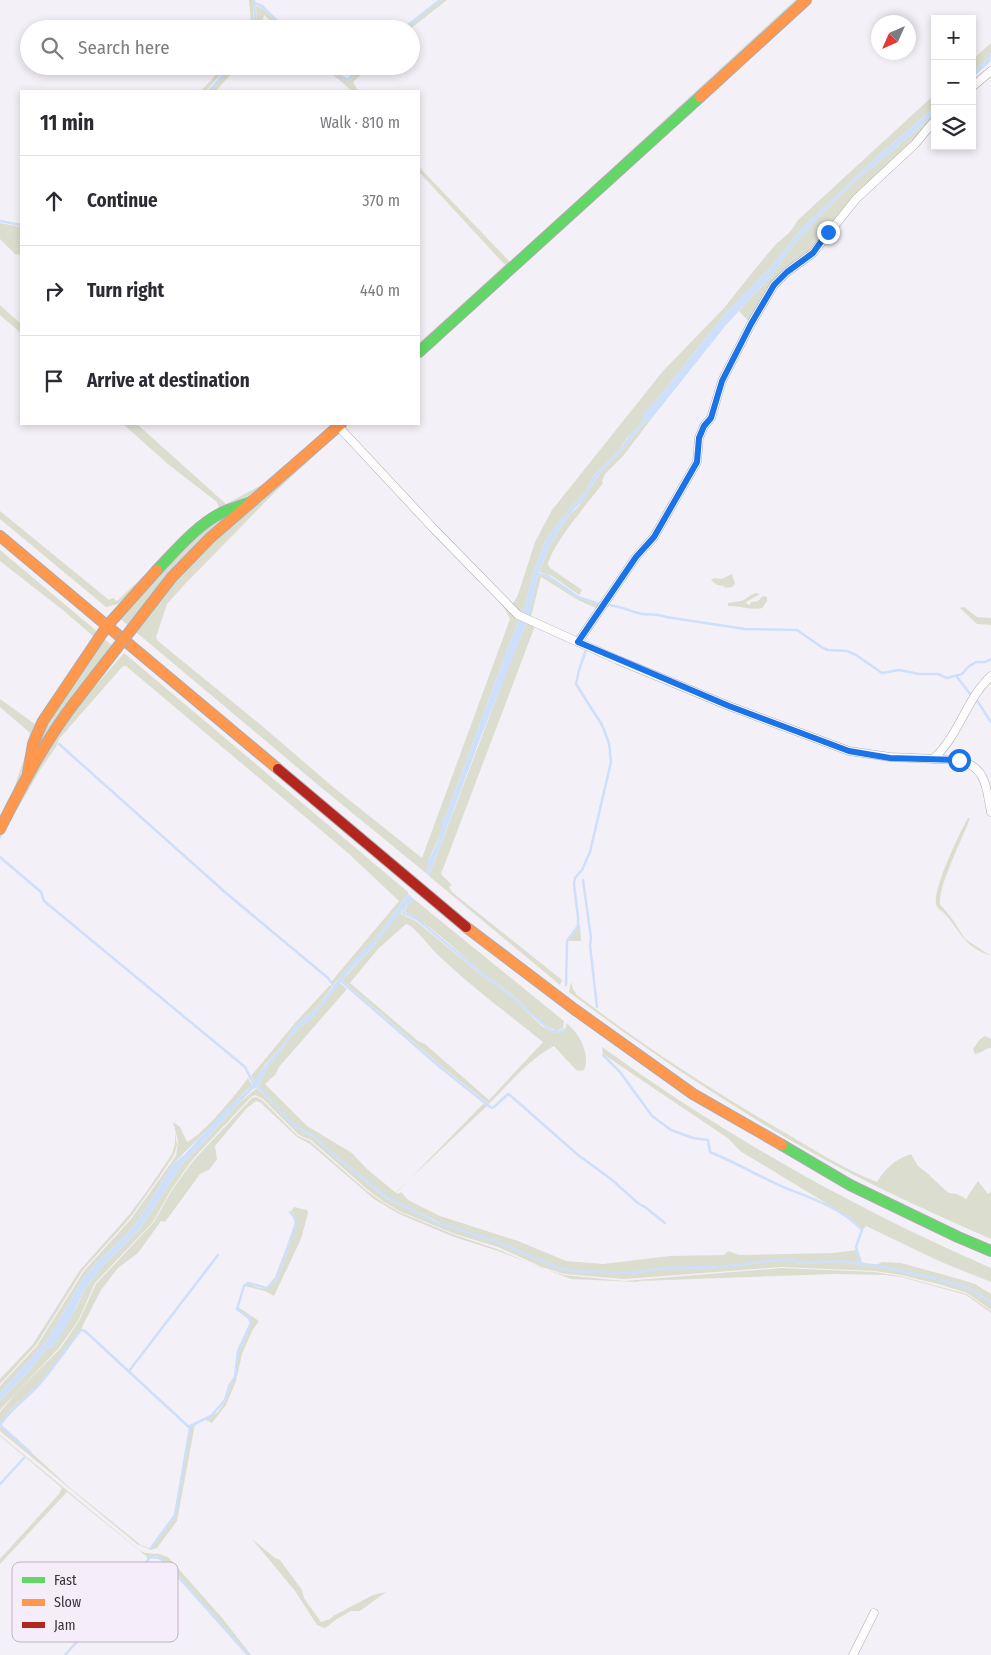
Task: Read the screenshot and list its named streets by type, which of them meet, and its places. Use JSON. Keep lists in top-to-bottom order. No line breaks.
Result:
{"legend":["Fast","Slow","Jam"],"north":"bottom left","page":{"map_buttons":["+","−"],"search":"Search here","heading":["11 min","Walk · 810 m"],"list":[["Continue","370 m"],["Turn right","440 m"],"Arrive at destination"]}}
